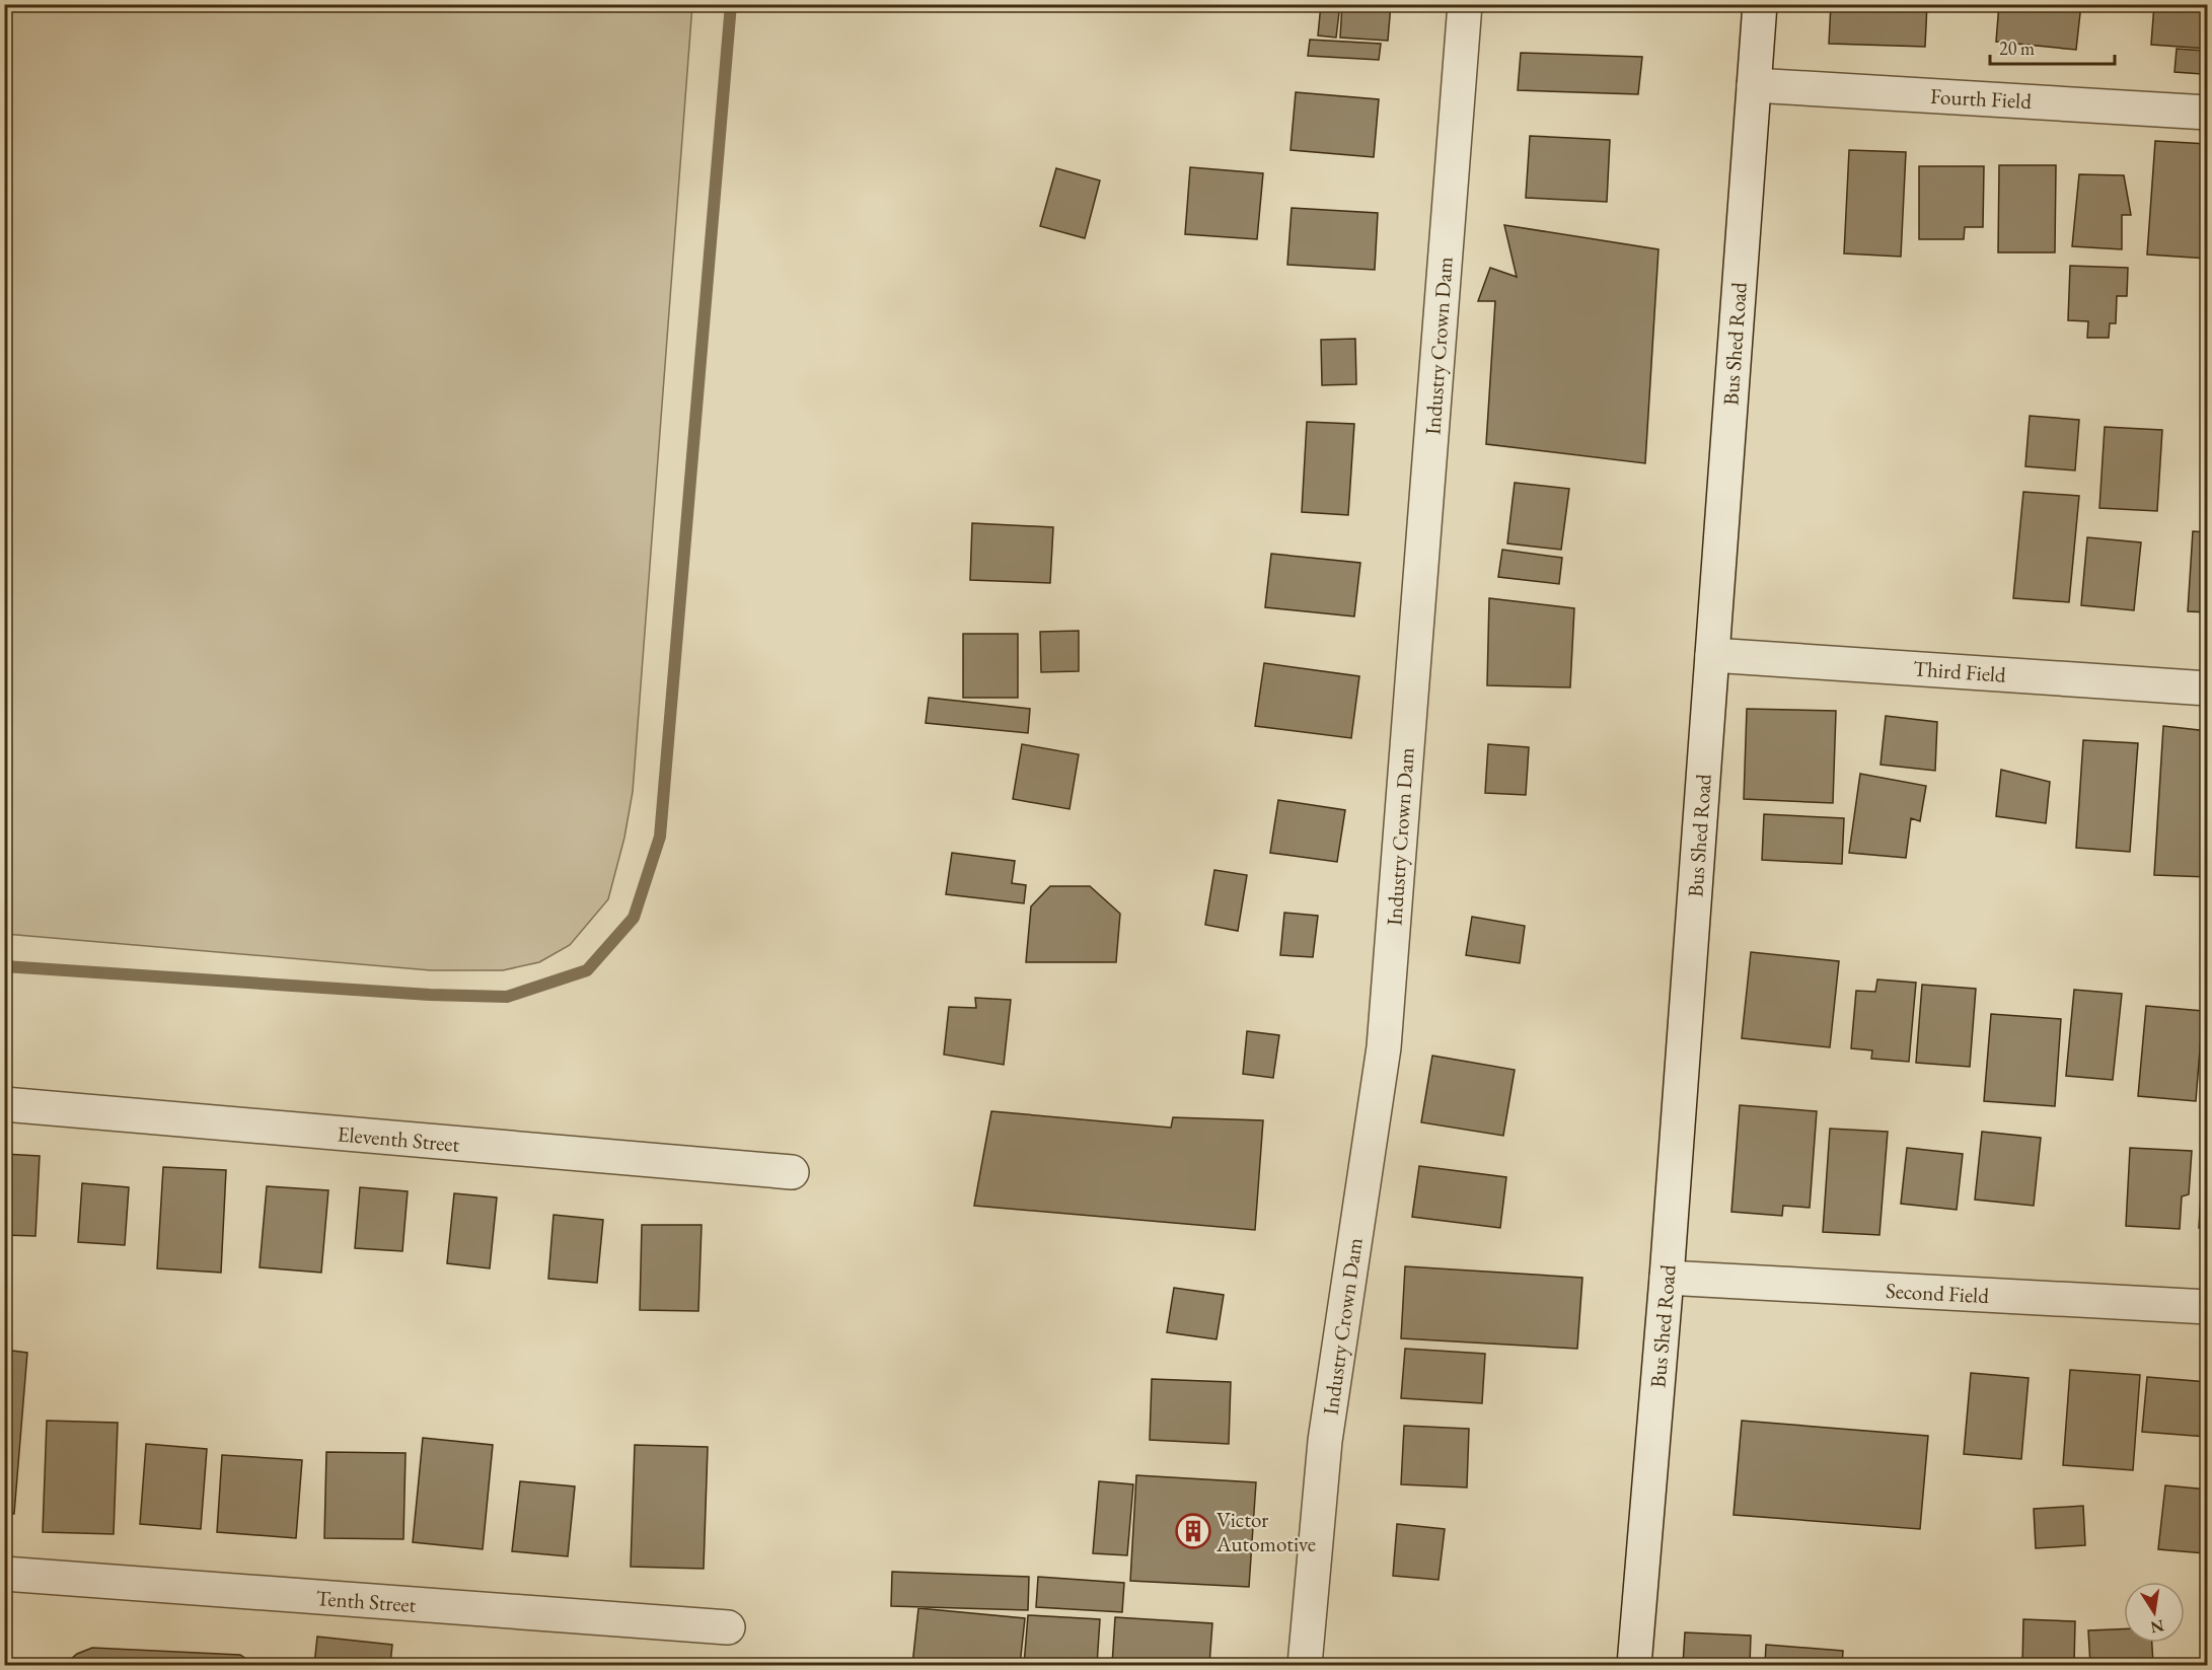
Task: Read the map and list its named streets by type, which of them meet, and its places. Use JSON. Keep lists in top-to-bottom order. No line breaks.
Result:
{"streets":{"street":["Fourth Field","Bus Shed Road","Industry Crown Dam","Third Field","Eleventh Street","Second Field","Tenth Street"]},"crossings":[["Fourth Field","Bus Shed Road"],["Bus Shed Road","Third Field"],["Bus Shed Road","Second Field"]],"places":{"building":["Victor Automotive"]},"scale_bar":"20 m","north":"bottom"}
